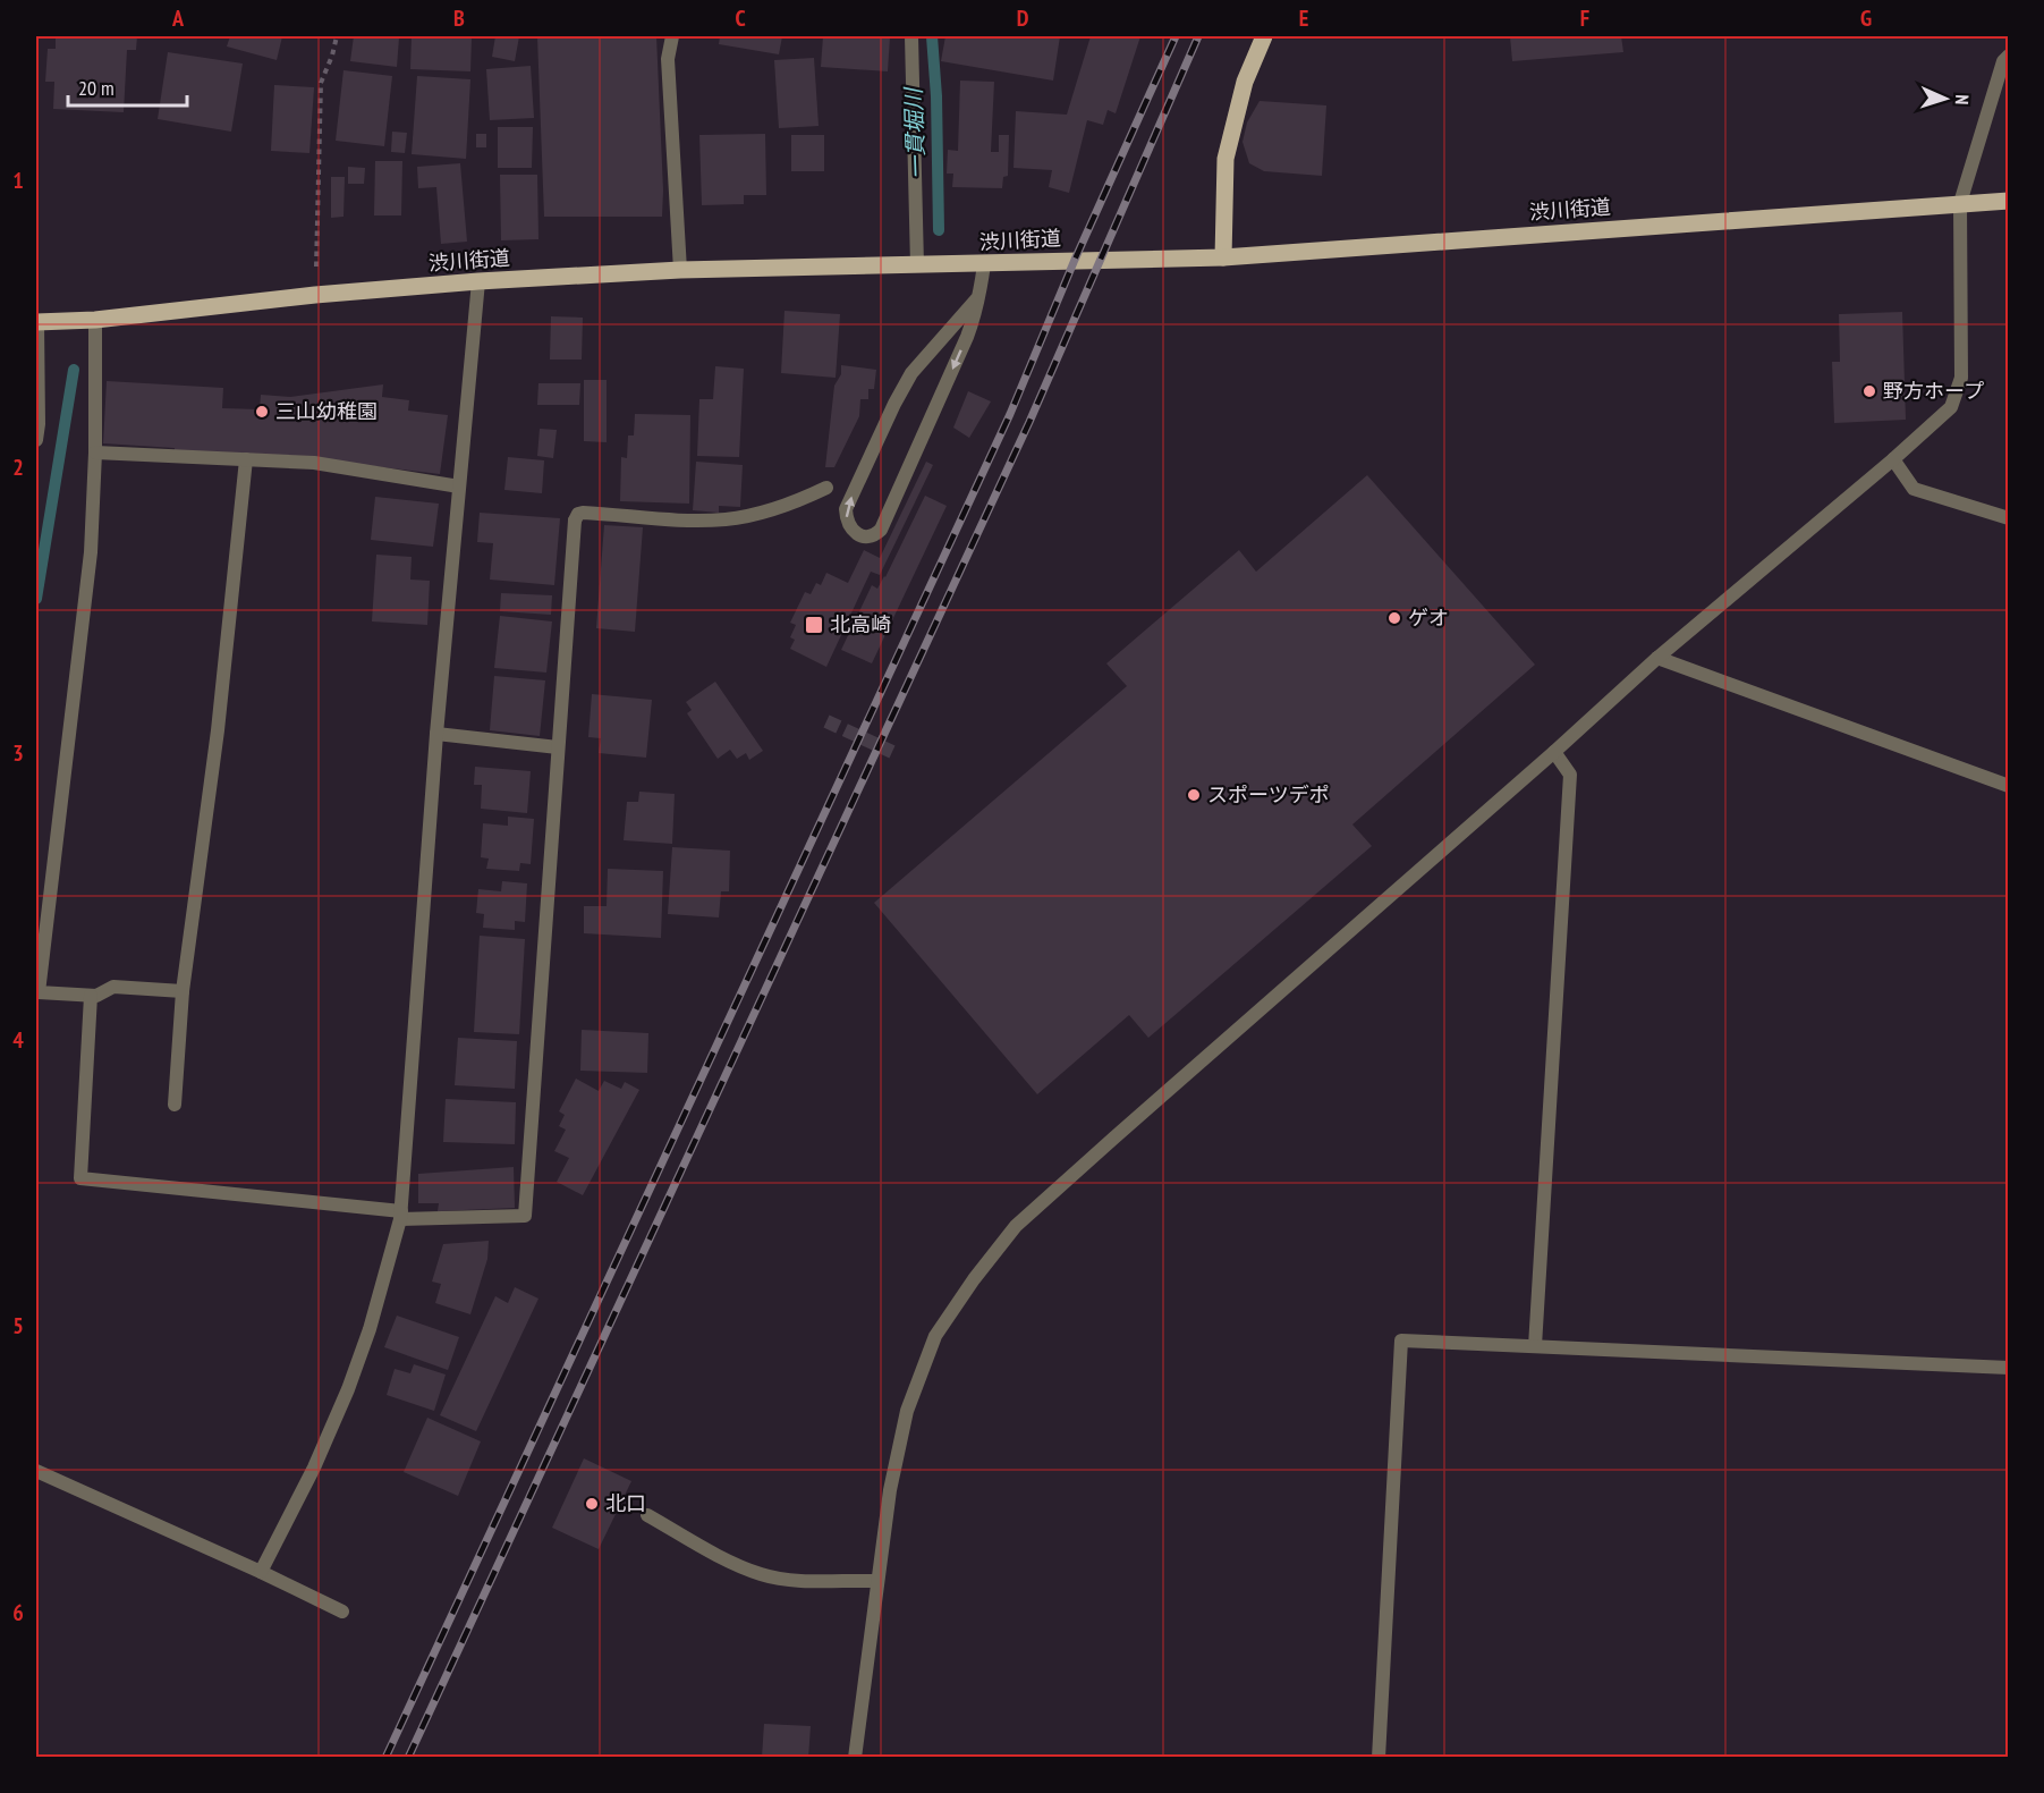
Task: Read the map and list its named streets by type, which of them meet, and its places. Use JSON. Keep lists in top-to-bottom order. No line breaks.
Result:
{"streets":{"main road":["渋川街道"]},"water":["一貫堀川"],"places":{"other":["野方ホープ","三山幼稚園","ゲオ","スポーツデポ","北口"],"transit":["北高崎"]},"scale_bar":"20 m","north":"right","grid":{"columns":["A","B","C","D","E","F","G"],"rows":["1","2","3","4","5","6"]}}
